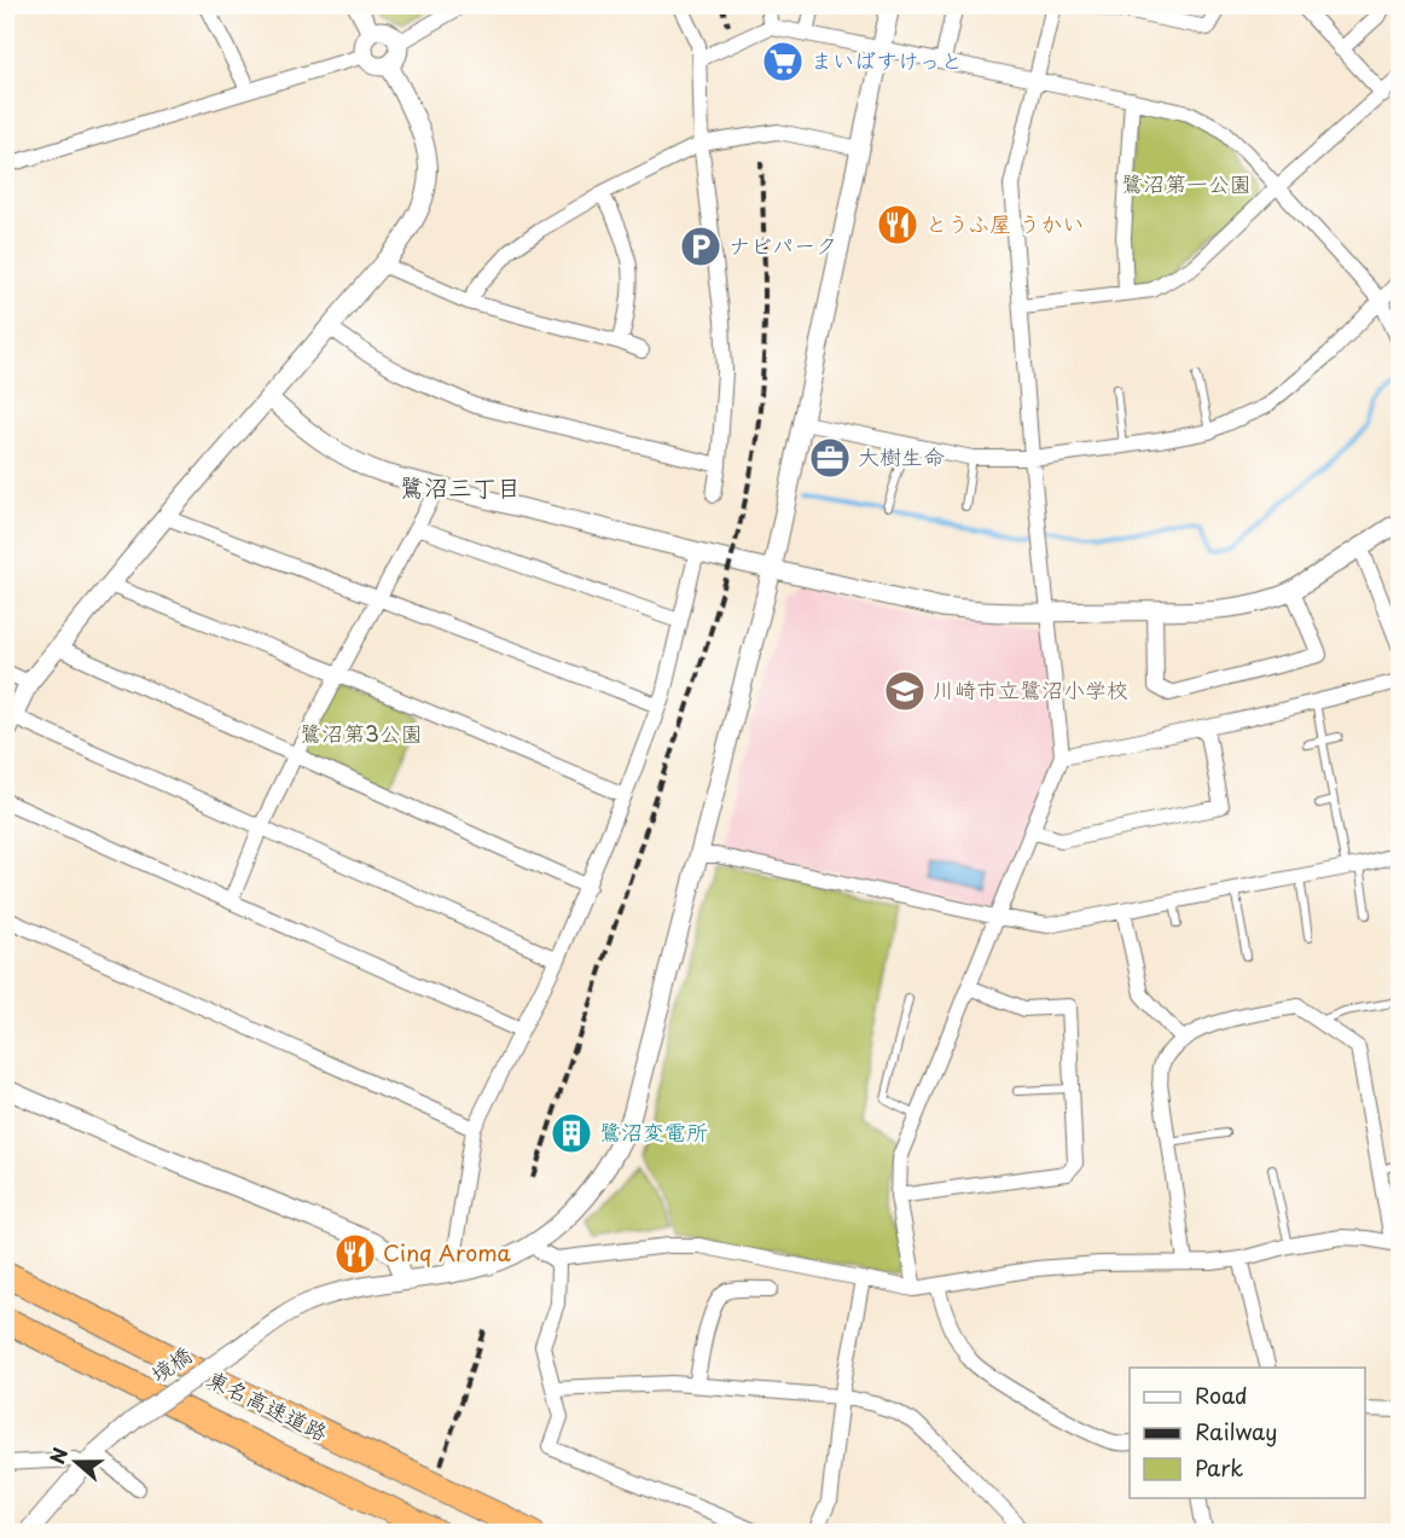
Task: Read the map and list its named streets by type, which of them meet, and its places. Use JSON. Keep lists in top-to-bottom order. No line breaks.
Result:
{"streets":{"highway":["東名高速道路"],"street":["境橋"]},"districts":["鷺沼三丁目"],"parks":["鷺沼第一公園","鷺沼第3公園"],"places":{"supermarket":["まいばすけっと"],"restaurant":["とうふ屋 うかい","Cinq Aroma"],"parking":["ナビパーク"],"office":["大樹生命"],"school or university":["川崎市立鷺沼小学校"],"building":["鷺沼変電所"]},"legend":["Road","Railway","Park"],"north":"left"}
